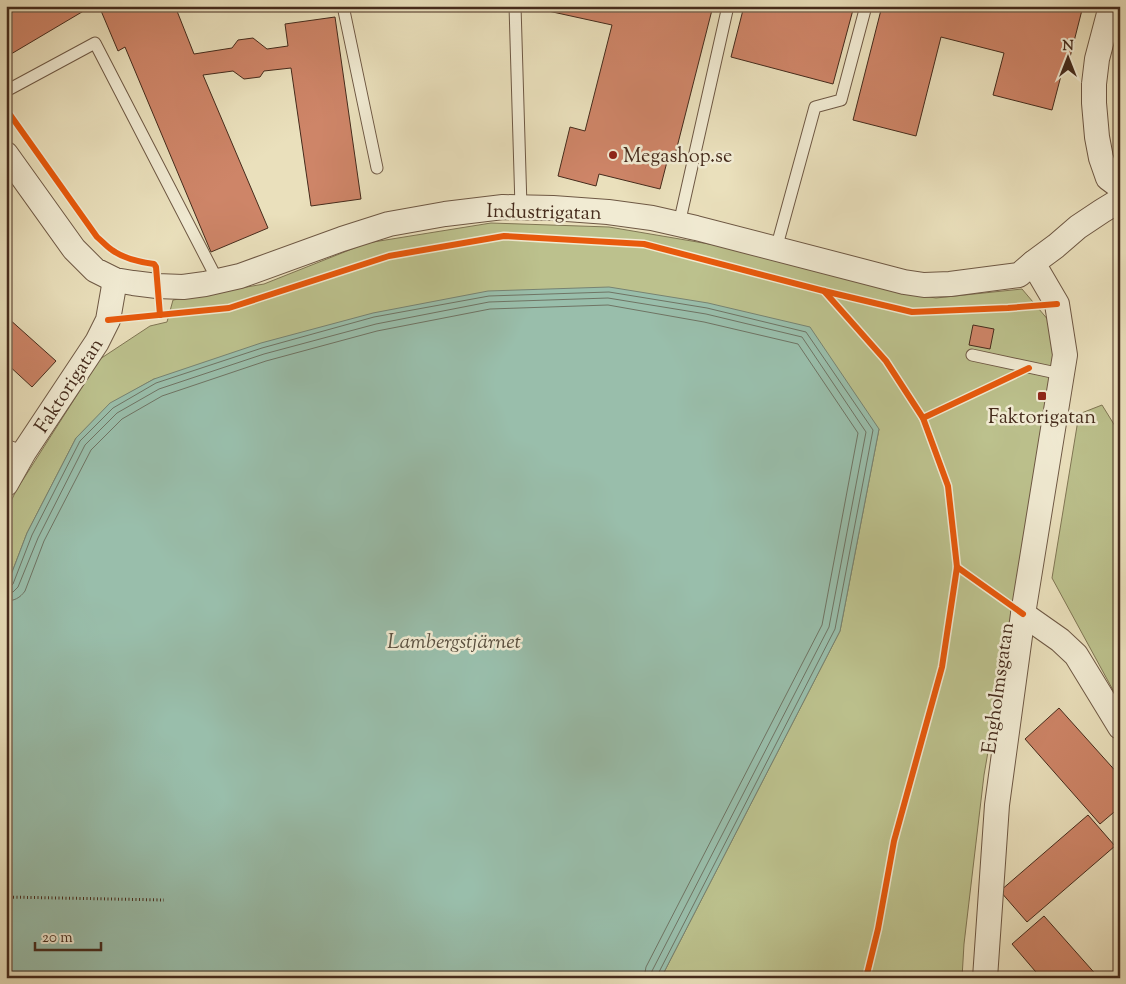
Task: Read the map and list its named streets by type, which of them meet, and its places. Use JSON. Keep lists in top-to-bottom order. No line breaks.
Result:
{"streets":{"street":["Industrigatan","Faktorigatan","Engholmsgatan"]},"crossings":[["Industrigatan","Faktorigatan"],["Industrigatan","Engholmsgatan"]],"water":["Lambergstjärnet"],"places":{"other":["Megashop.se"],"transit":["Faktorigatan"]},"scale_bar":"20 m","north":"top"}
